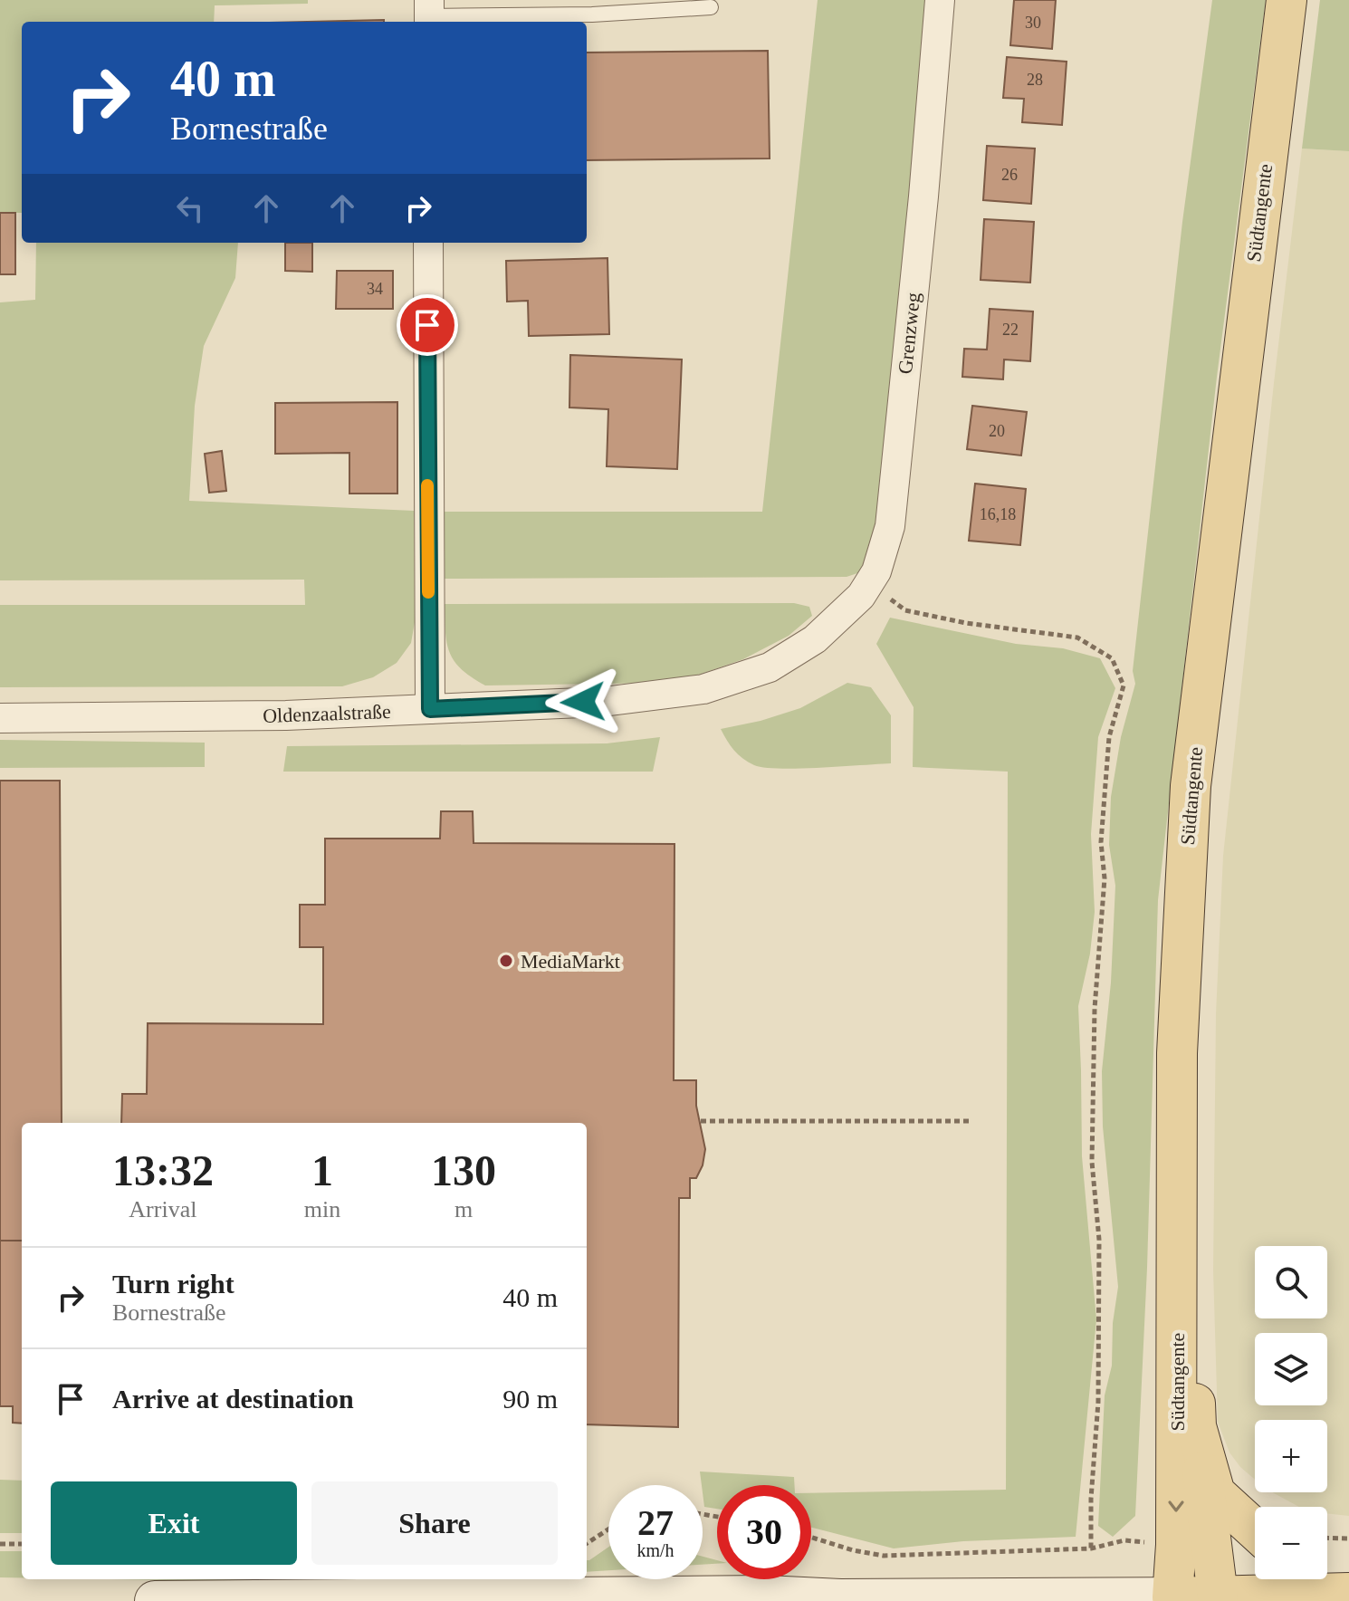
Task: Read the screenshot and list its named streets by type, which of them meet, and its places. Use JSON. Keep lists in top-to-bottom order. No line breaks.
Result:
{"streets":{"main road":["Südtangente"],"street":["Grenzweg","Oldenzaalstraße"]},"crossings":[["Grenzweg","Oldenzaalstraße"]],"places":["MediaMarkt"],"house_numbers":["30","28","26","34","22","20","16,18"],"page":{"turn":["40 m","Bornestraße"],"eta":["13:32","Arrival","1","min","130","m"],"map_buttons":["+","−"],"list":[{"name":"Turn right","note":"Bornestraße","value":"40 m"},{"name":"Arrive at destination","value":"90 m"}],"buttons":["Exit","Share"],"speed":"27 km/h","limit":"30"}}
